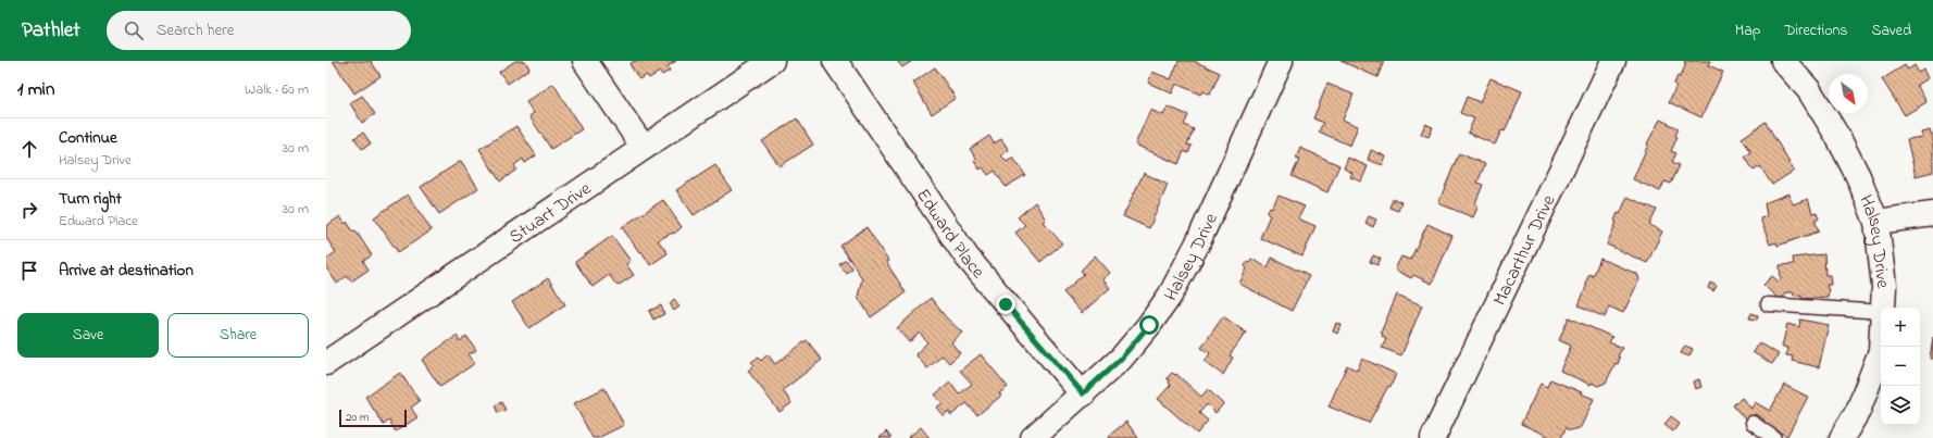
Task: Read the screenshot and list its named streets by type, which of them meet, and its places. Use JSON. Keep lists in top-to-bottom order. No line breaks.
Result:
{"streets":{"street":["Stuart Drive","Edward Place","Halsey Drive","Macarthur Drive"]},"crossings":[["Edward Place","Halsey Drive"]],"scale_bar":"20 m","north":"bottom right","page":{"header":"Pathlet","search":"Search here","nav":["Map","Directions","Saved"],"heading":["1 min","Walk · 60 m"],"list":[["Continue","Halsey Drive","30 m"],["Turn right","Edward Place","30 m"],"Arrive at destination"],"buttons":["Save","Share"],"map_buttons":["+","−"],"scale":"20 m"}}
